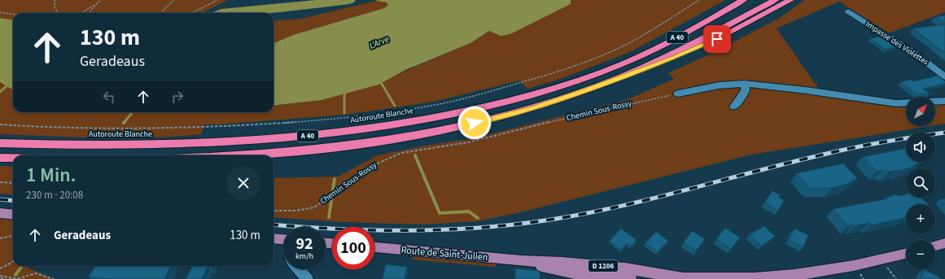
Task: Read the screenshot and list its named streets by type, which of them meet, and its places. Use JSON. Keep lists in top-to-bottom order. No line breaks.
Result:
{"streets":{"highway":["A 40","Autoroute Blanche"],"main road":["Route de Saint-Julien","D 1206"],"street":["Impasse des Violettes"],"path":["Chemin Sous-Rossy"]},"water":["L'Arve"],"north":"top right","page":{"turn":["130 m","Geradeaus"],"map_buttons":["+","−"],"heading":["1 Min.","230 m · 20:08"],"list":[{"name":"Geradeaus","value":"130 m"}],"speed":"92 km/h","limit":"100"}}
